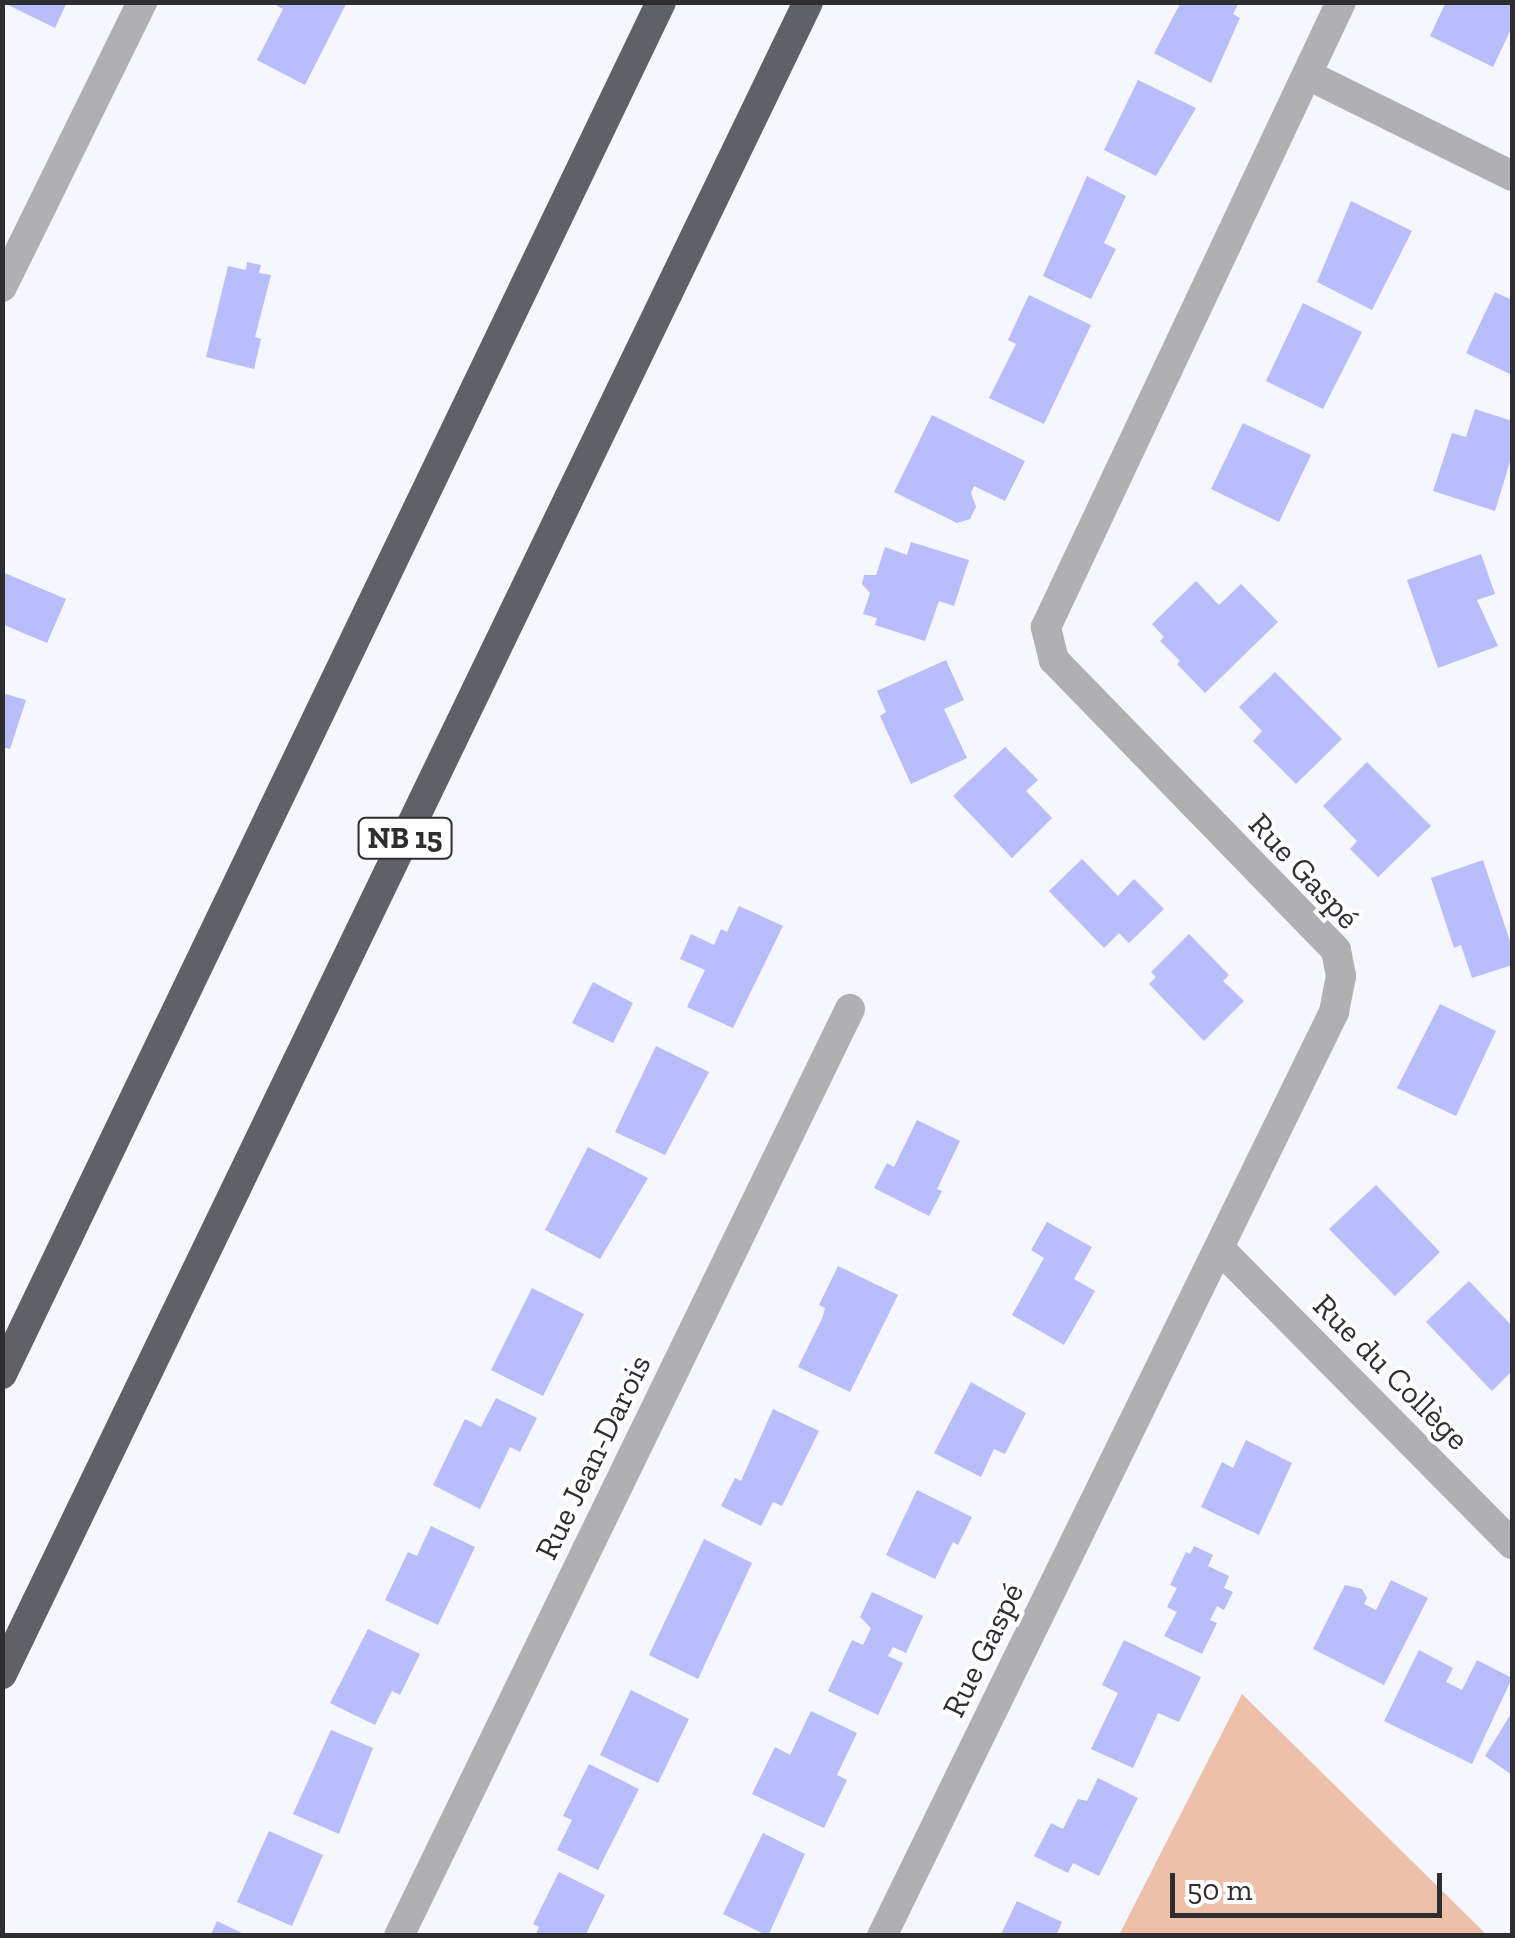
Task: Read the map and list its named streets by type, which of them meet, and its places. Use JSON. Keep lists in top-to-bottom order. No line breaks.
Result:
{"streets":{"highway":["NB 15"],"street":["Rue Gaspé","Rue du Collège","Rue Jean-Darois"]},"crossings":[["Rue Gaspé","Rue du Collège"]],"scale_bar":"50 m"}
